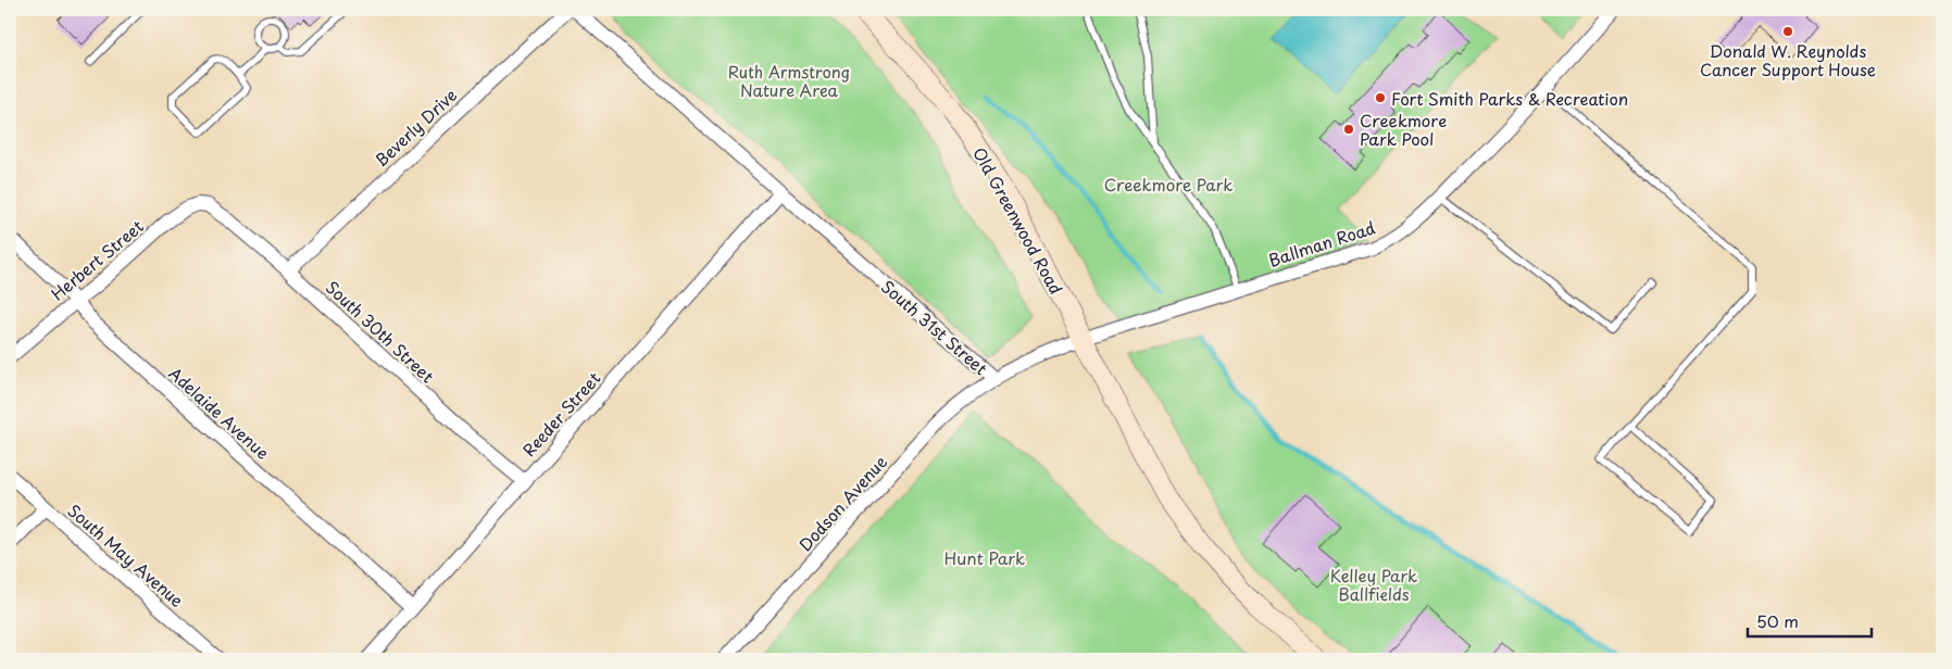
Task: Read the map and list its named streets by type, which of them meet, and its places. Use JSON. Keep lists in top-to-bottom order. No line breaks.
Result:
{"streets":{"main road":["Old Greenwood Road"],"street":["Beverly Drive","Ballman Road","Herbert Street","South 31st Street","South 30th Street","Adelaide Avenue","Reeder Street","Dodson Avenue","South May Avenue"]},"crossings":[["Beverly Drive","South 30th Street"],["Old Greenwood Road","Ballman Road"],["Old Greenwood Road","South 31st Street"],["Ballman Road","South 31st Street"],["Herbert Street","South 30th Street"],["Herbert Street","Adelaide Avenue"],["South 31st Street","Reeder Street"],["South 31st Street","Dodson Avenue"],["South 30th Street","Reeder Street"],["Adelaide Avenue","Reeder Street"]],"parks":["Ruth Armstrong Nature Area","Creekmore Park","Hunt Park","Kelley Park Ballfields"],"places":["Donald W. Reynolds Cancer Support House","Fort Smith Parks & Recreation","Creekmore Park Pool"],"scale_bar":"50 m"}
